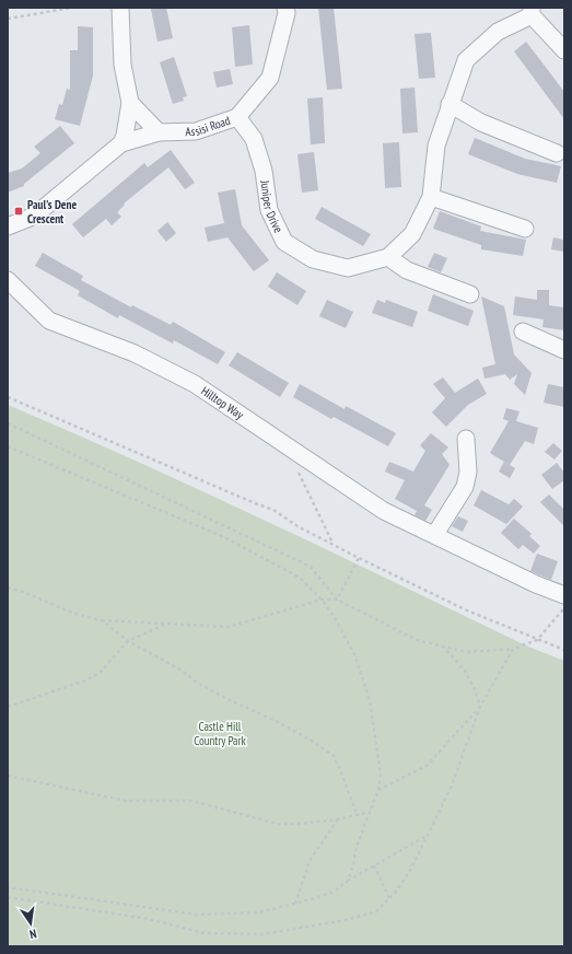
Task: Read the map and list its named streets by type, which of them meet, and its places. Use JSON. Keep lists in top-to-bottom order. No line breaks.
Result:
{"streets":{"street":["Assisi Road","Juniper Drive","Hilltop Way"]},"crossings":[["Assisi Road","Juniper Drive"]],"parks":["Castle Hill Country Park"],"places":{"transit":["Paul's Dene Crescent"]},"north":"bottom"}
